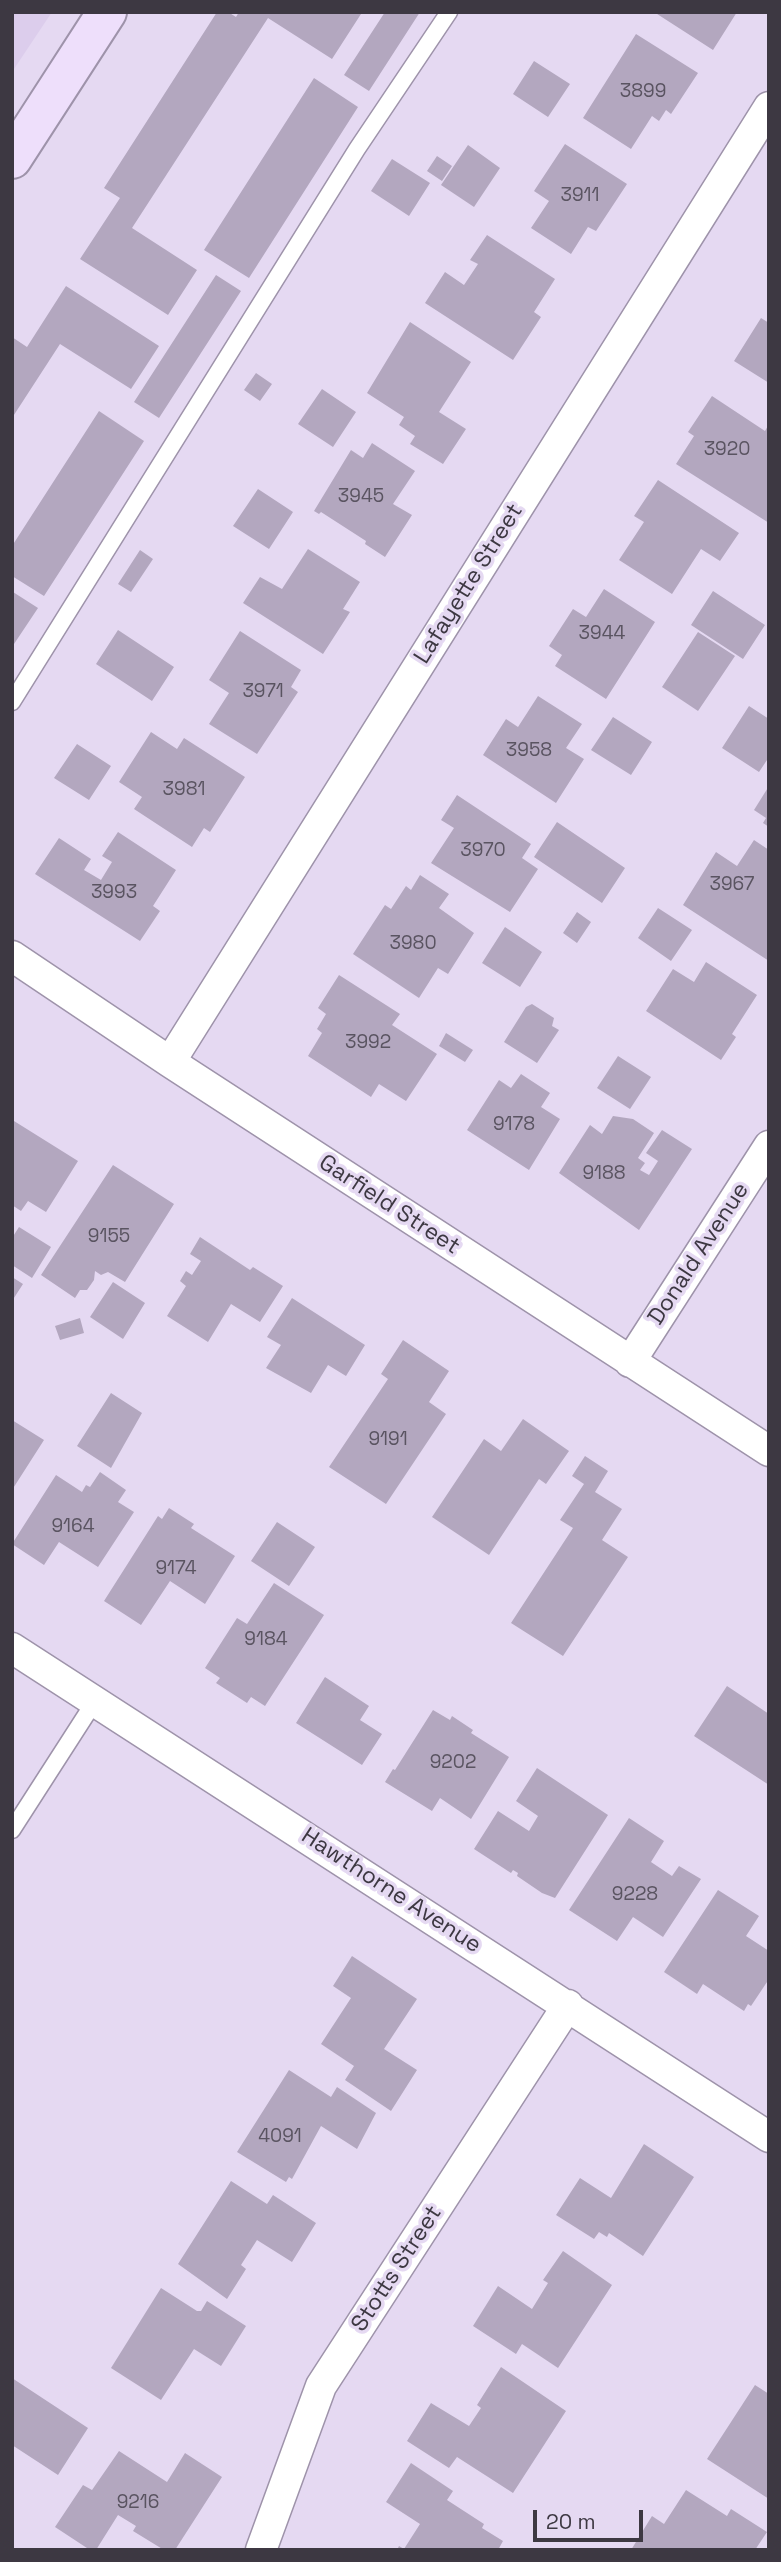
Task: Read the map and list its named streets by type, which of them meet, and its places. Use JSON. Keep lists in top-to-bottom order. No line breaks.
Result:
{"streets":{"street":["Lafayette Street","Garfield Street","Donald Avenue","Hawthorne Avenue","Stotts Street"]},"crossings":[["Lafayette Street","Garfield Street"],["Garfield Street","Donald Avenue"],["Hawthorne Avenue","Stotts Street"]],"house_numbers":["3899","3911","3920","3945","3944","3971","3958","3981","3970","3967","3993","3980","3992","9178","9188","9155","9191","9164","9174","9184","9202","9228","4091","9216"],"scale_bar":"20 m"}
